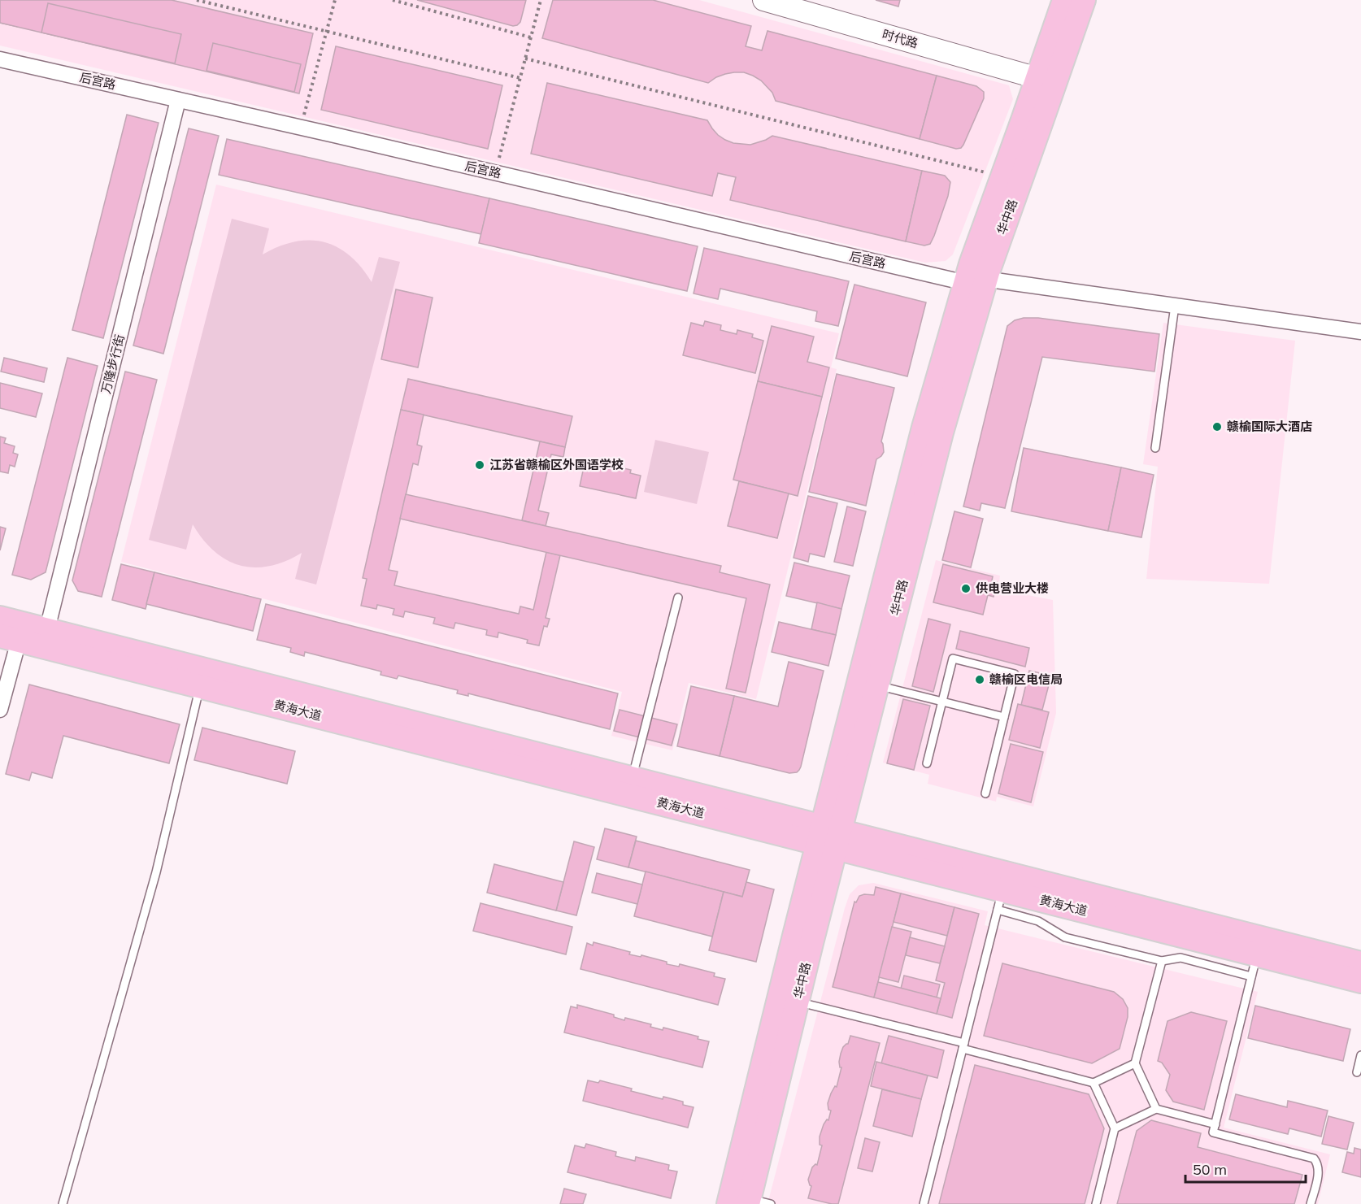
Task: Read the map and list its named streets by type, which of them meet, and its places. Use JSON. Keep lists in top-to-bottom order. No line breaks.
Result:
{"streets":{"main road":["华中路","黄海大道"],"street":["时代路","后宫路","万隆步行街"]},"crossings":[["时代路","华中路"],["后宫路","华中路"],["后宫路","万隆步行街"],["华中路","黄海大道"],["万隆步行街","黄海大道"]],"places":["赣榆国际大酒店","江苏省赣榆区外国语学校","供电营业大楼","赣榆区电信局"],"scale_bar":"50 m"}
